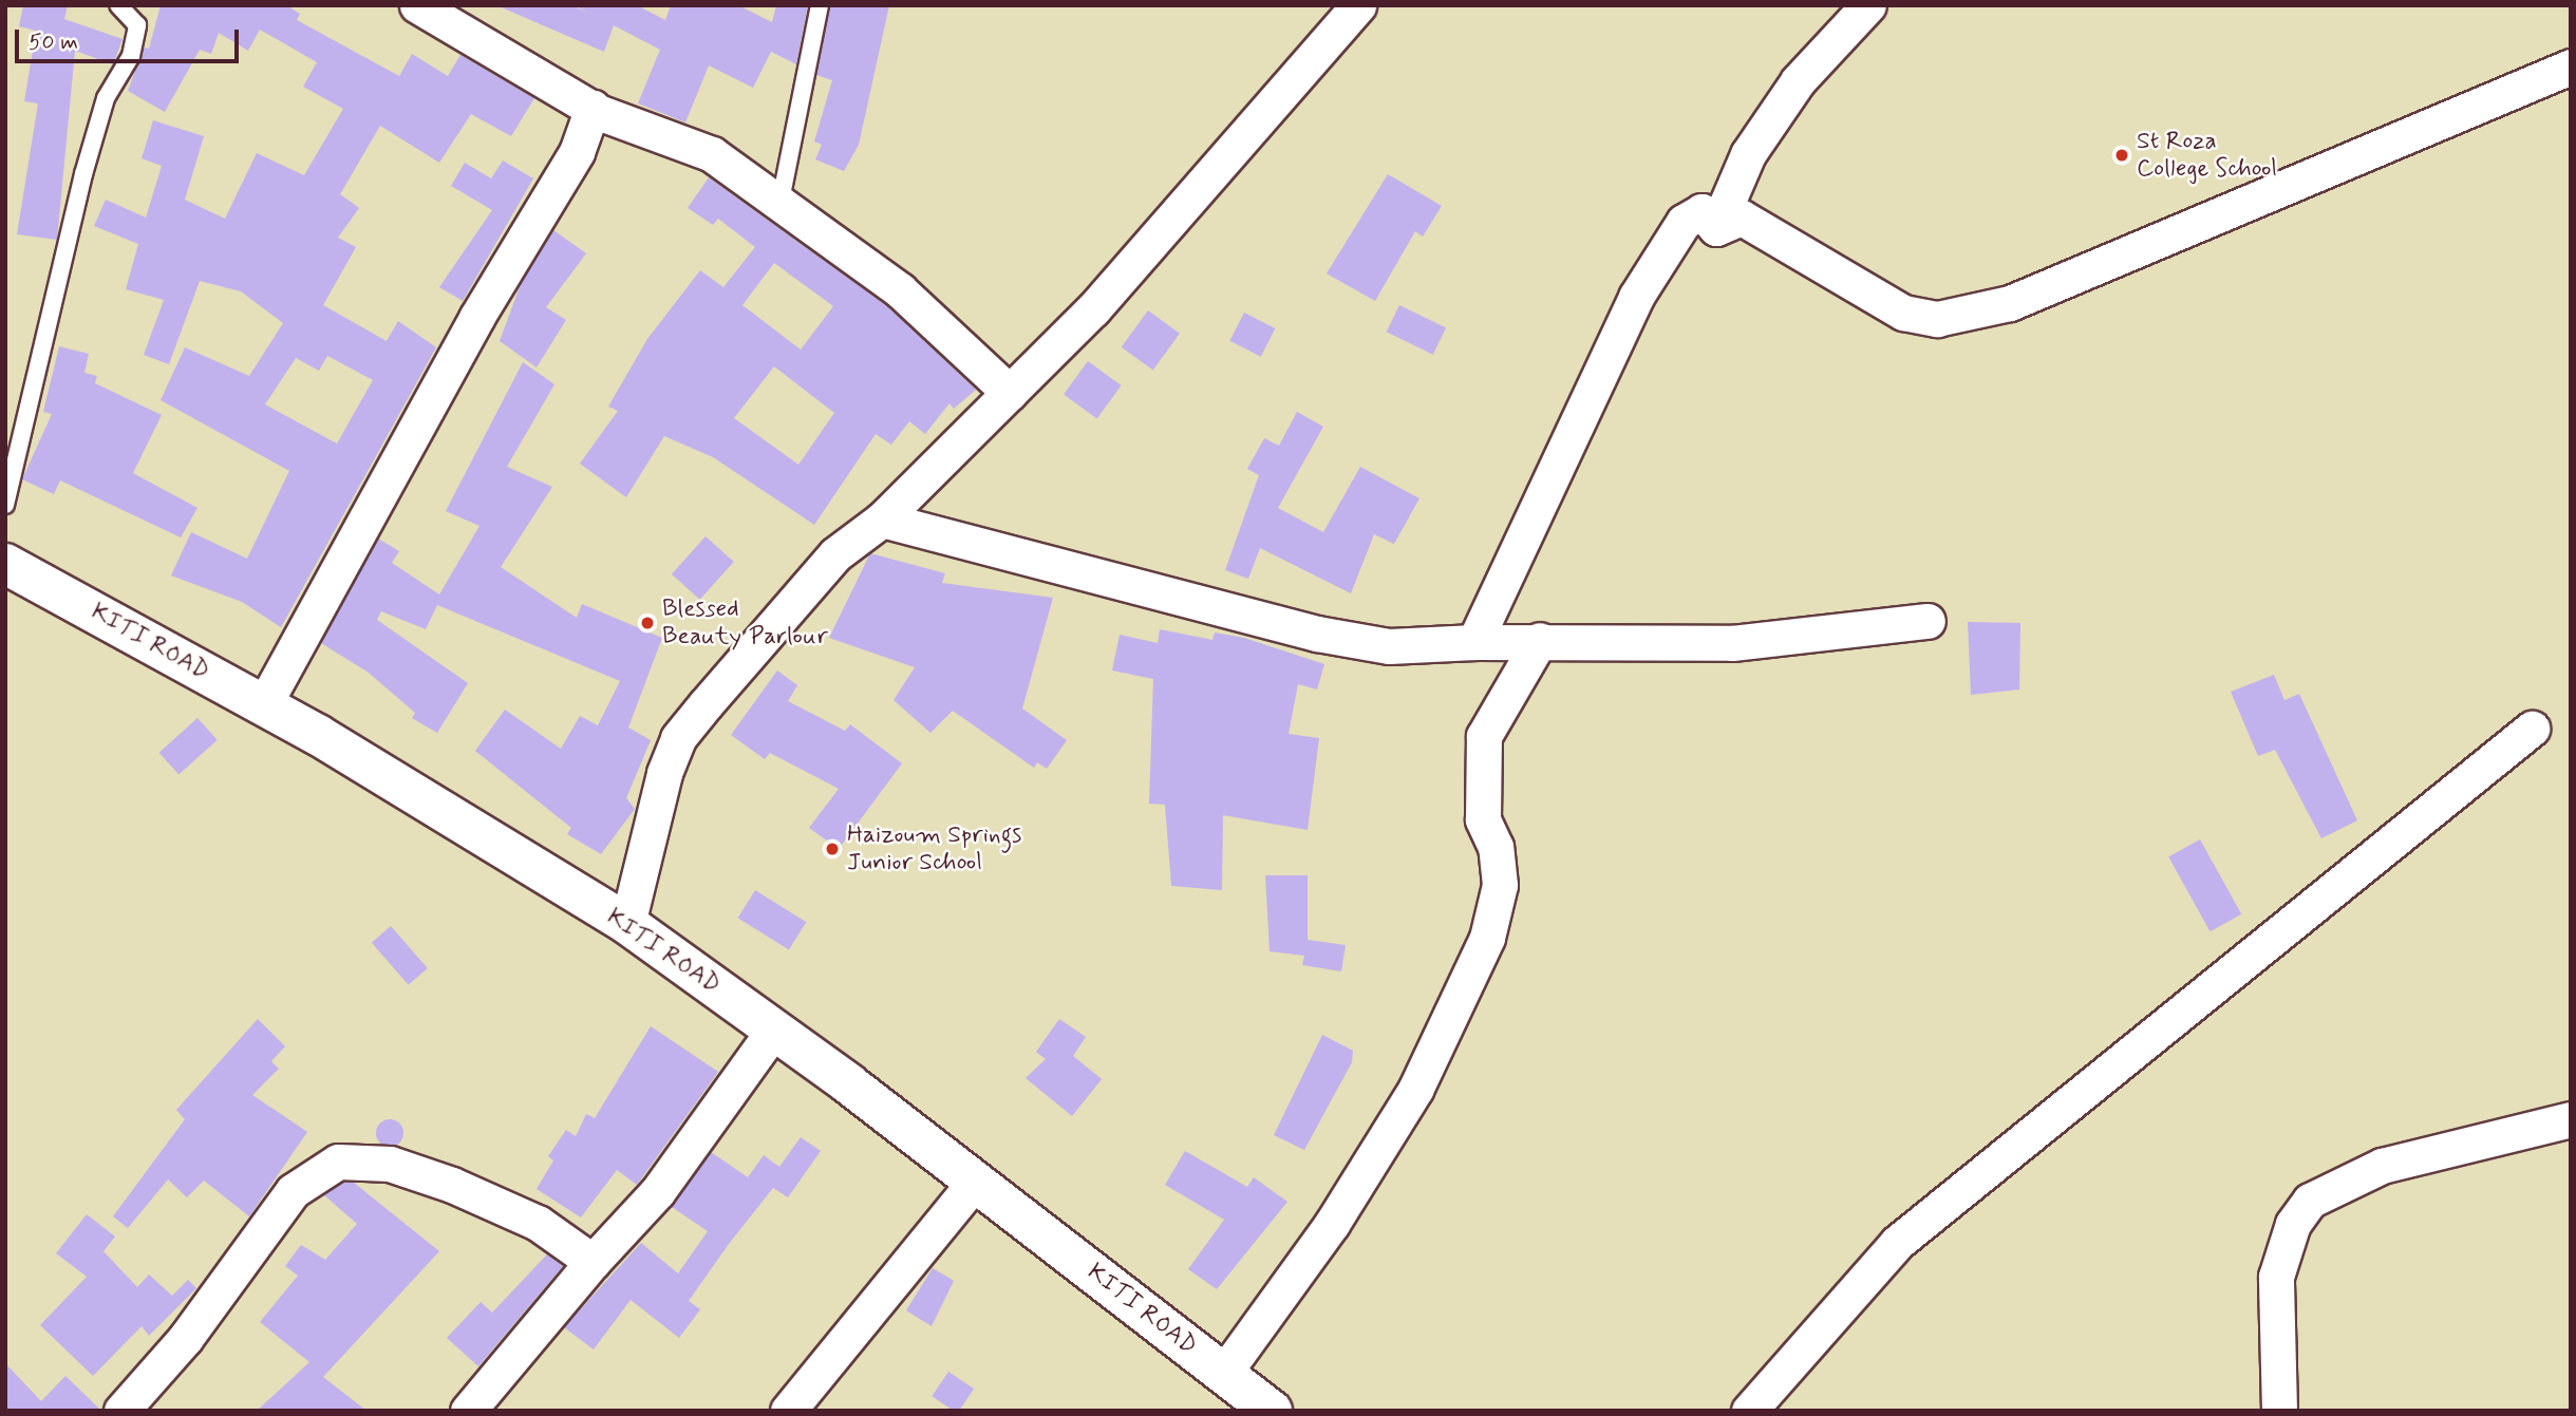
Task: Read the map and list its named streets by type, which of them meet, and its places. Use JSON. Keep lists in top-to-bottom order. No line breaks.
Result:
{"streets":{"street":["KITI ROAD"]},"places":["St Roza College School","Blessed Beauty Parlour","Haizoum Springs Junior School"],"scale_bar":"50 m"}
